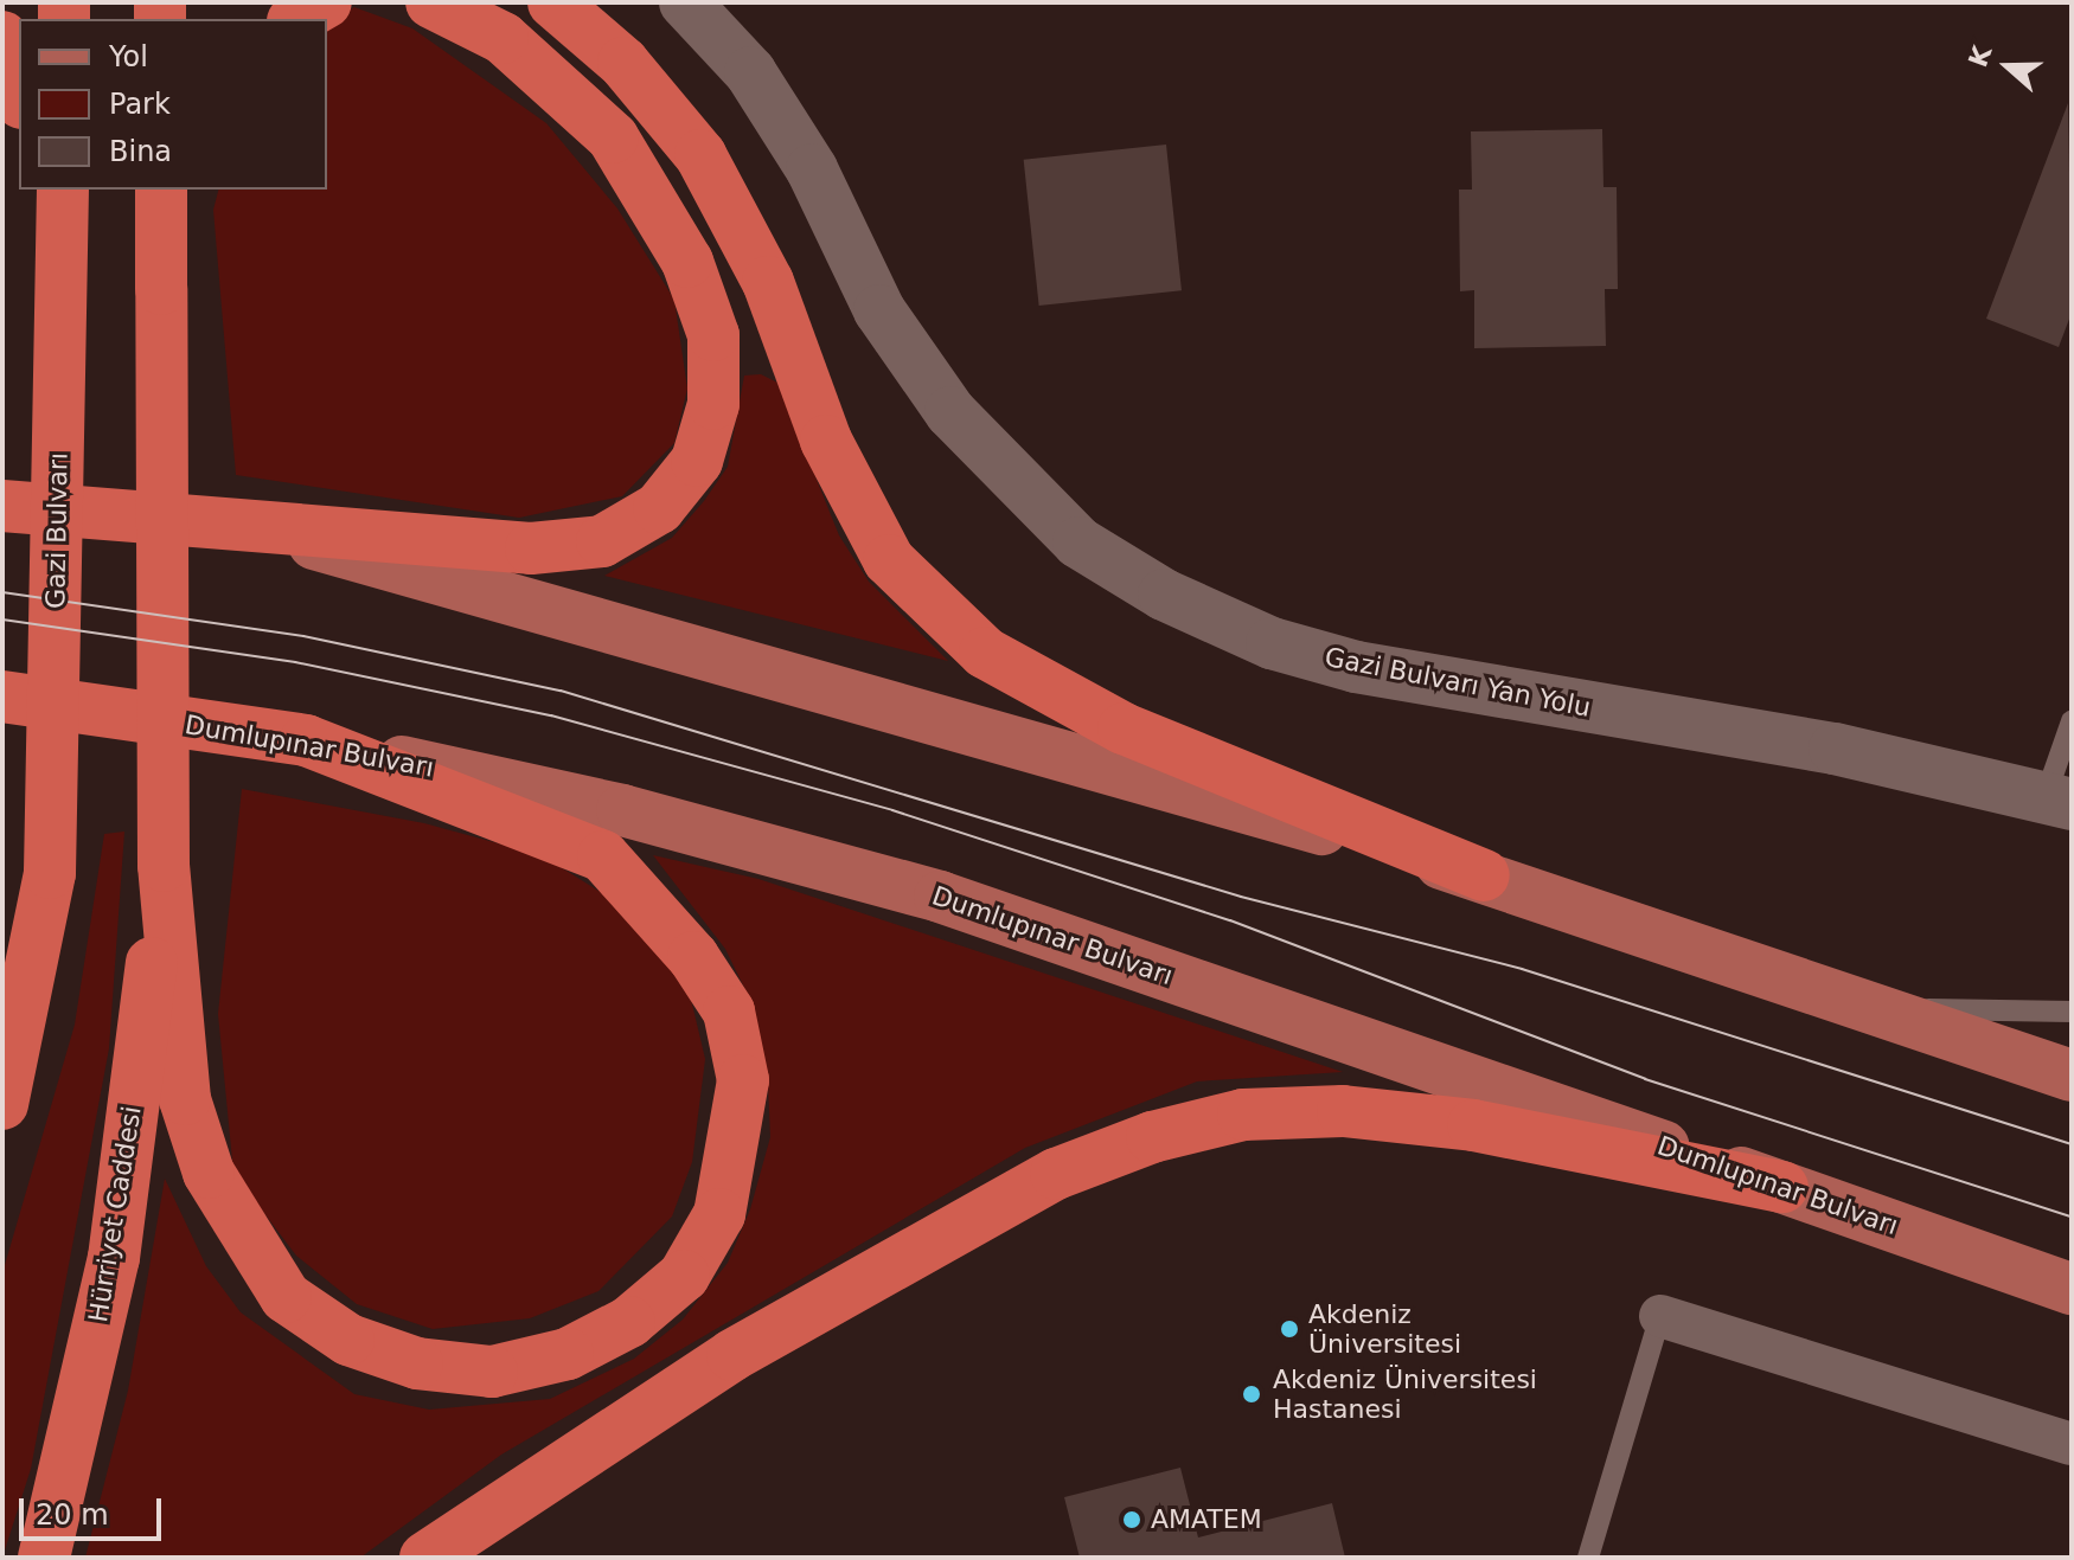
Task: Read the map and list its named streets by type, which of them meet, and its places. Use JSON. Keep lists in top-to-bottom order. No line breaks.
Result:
{"streets":{"highway":["Gazi Bulvarı","Dumlupınar Bulvarı","Hürriyet Caddesi"],"main road":["Gazi Bulvarı Yan Yolu"]},"places":["Akdeniz Üniversitesi","Akdeniz Üniversitesi Hastanesi","AMATEM"],"legend":["Yol","Park","Bina"],"scale_bar":"20 m","north":"left"}
